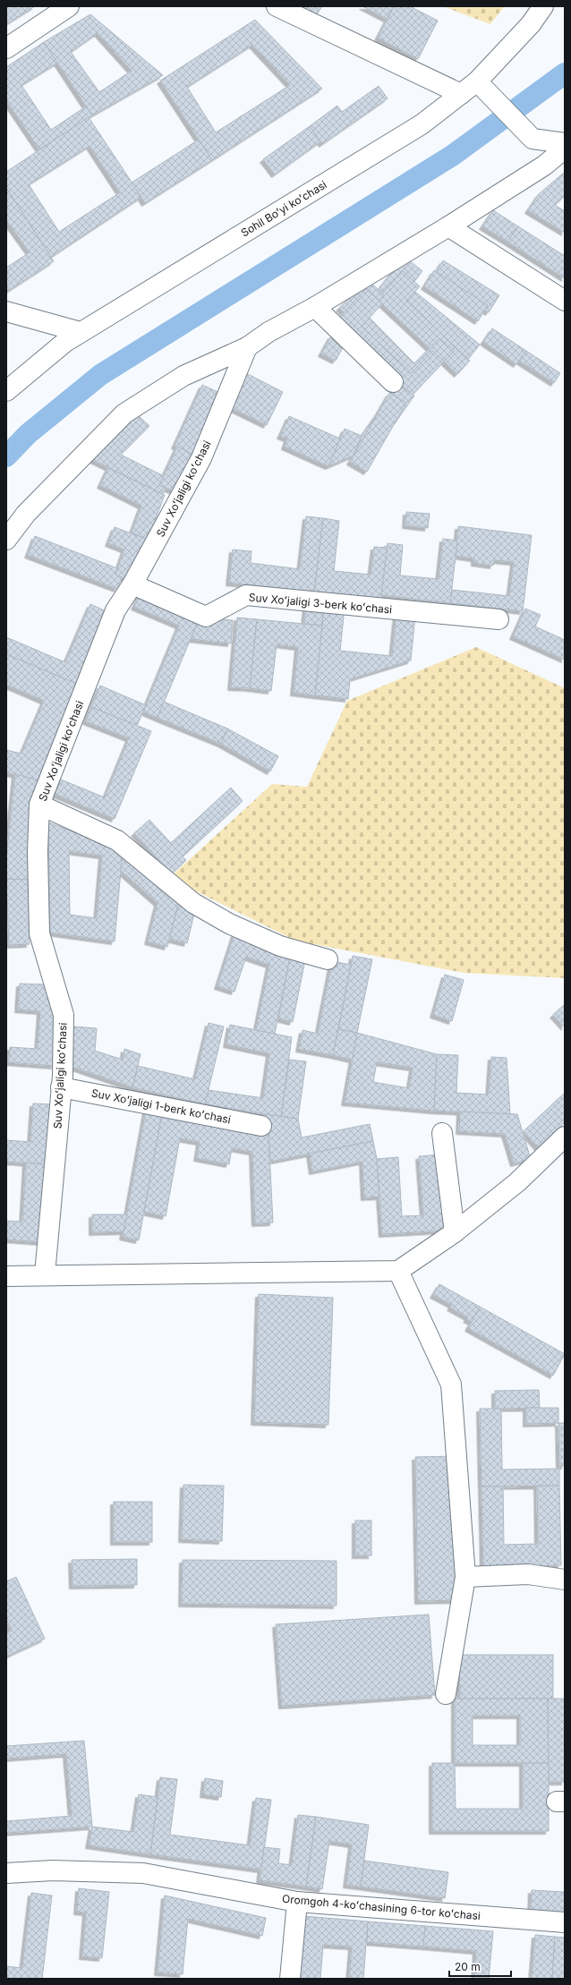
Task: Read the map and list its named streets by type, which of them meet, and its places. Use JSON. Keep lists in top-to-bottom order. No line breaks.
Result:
{"streets":{"street":["Sohil Boʻyi koʻchasi","Suv Xoʻjaligi koʻchasi","Suv Xoʻjaligi 3-berk koʻchasi","Suv Xoʻjaligi 1-berk koʻchasi","Oromgoh 4-koʻchasining 6-tor koʻchasi"]},"crossings":[["Suv Xoʻjaligi koʻchasi","Suv Xoʻjaligi 3-berk koʻchasi"],["Suv Xoʻjaligi koʻchasi","Suv Xoʻjaligi 1-berk koʻchasi"]],"scale_bar":"20 m"}
